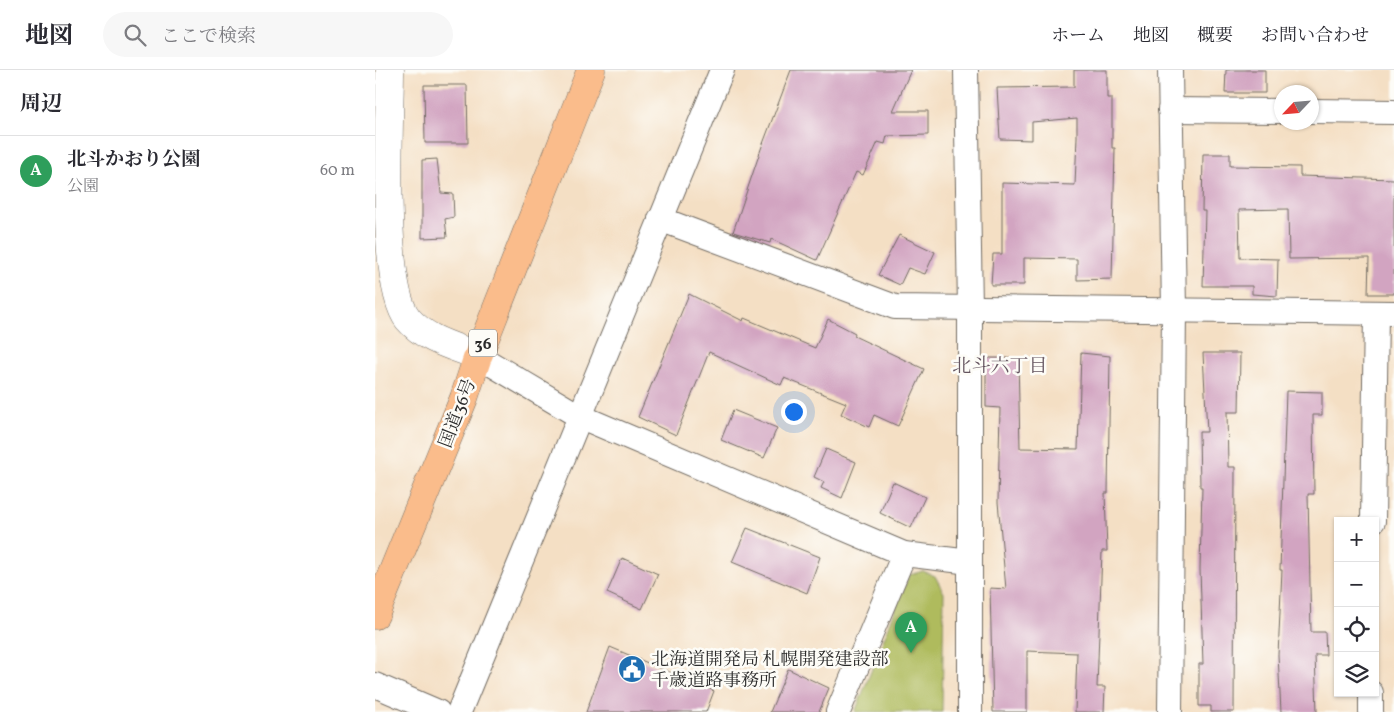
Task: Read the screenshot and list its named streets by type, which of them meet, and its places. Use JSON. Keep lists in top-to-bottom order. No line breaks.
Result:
{"streets":{"highway":["36","国道36号"]},"districts":["北斗六丁目"],"places":{"public building":["北海道開発局 札幌開発建設部 千歳道路事務所"]},"north":"bottom left","page":{"header":"地図","search":"ここで検索","nav":["ホーム","地図","概要","お問い合わせ"],"heading":"周辺","list":[{"mark":"A","name":"北斗かおり公園","note":"公園","value":"60 m"}],"map_buttons":["+","−"],"pins":"A"}}
